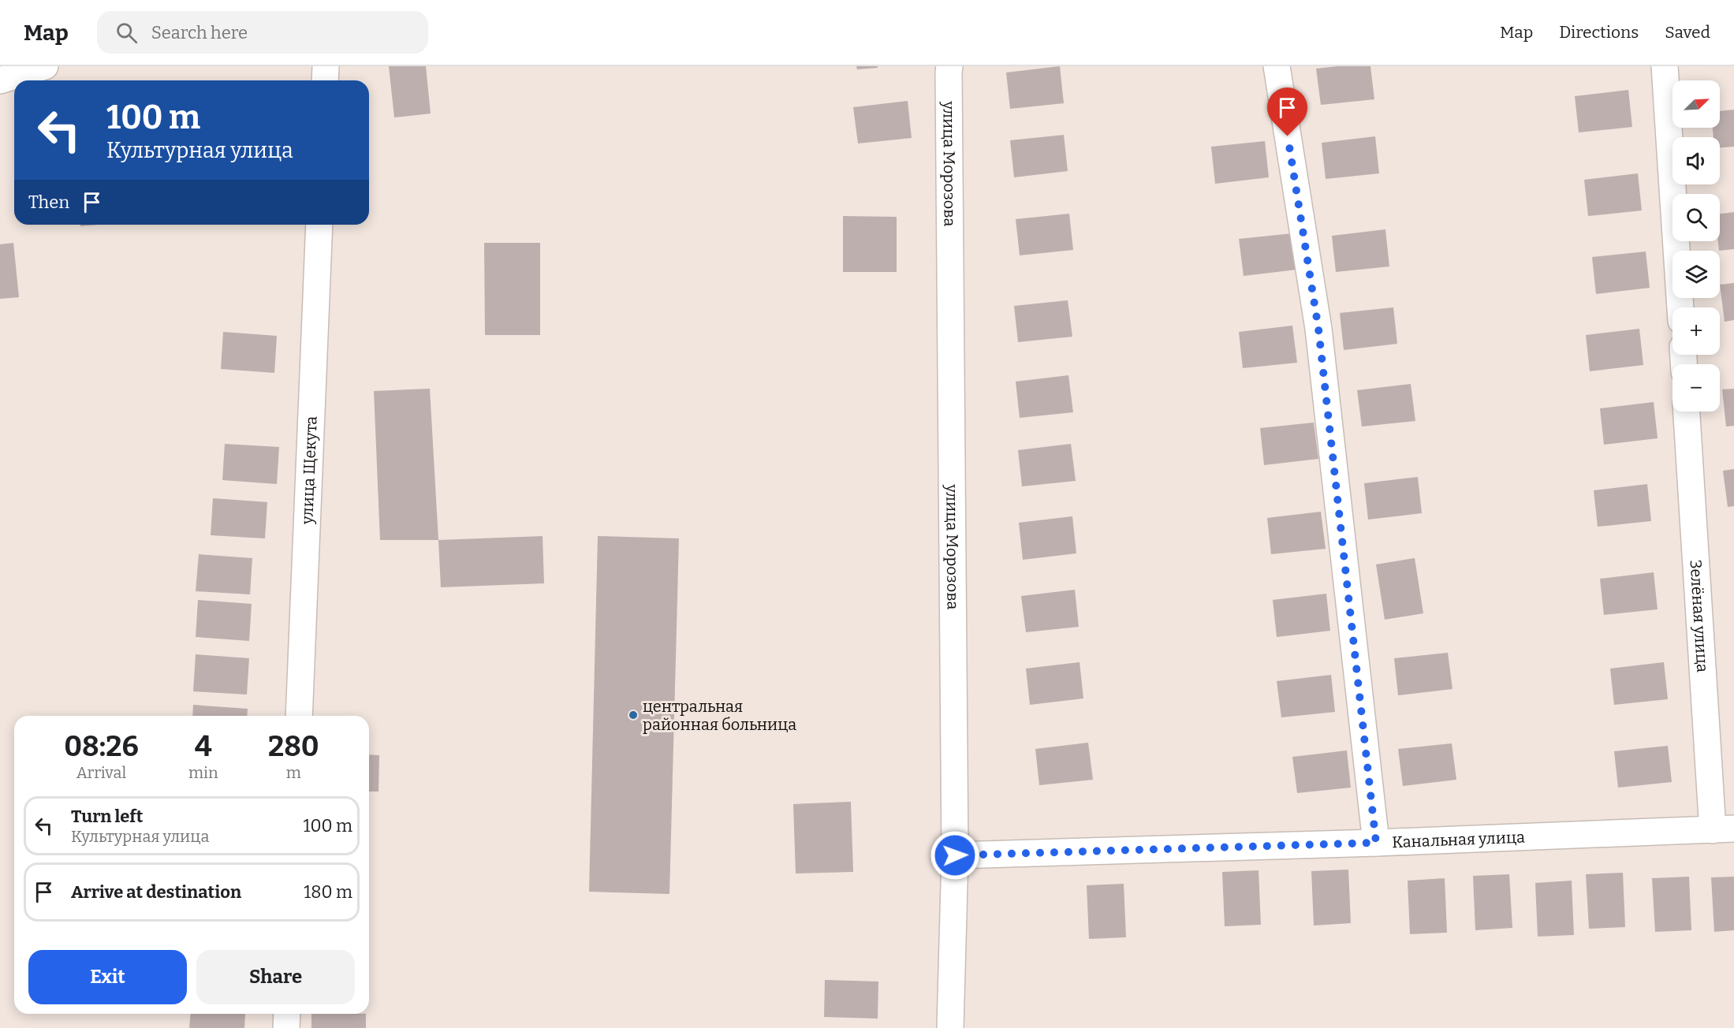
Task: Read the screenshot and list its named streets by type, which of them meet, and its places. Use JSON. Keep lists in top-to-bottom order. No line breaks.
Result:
{"streets":{"street":["улица Морозова","улица Щекута","Зелёная улица","Канальная улица"]},"crossings":[["улица Морозова","Канальная улица"],["Зелёная улица","Канальная улица"]],"places":["центральная районная больница"],"north":"top right","page":{"header":"Map","search":"Search here","nav":["Map","Directions","Saved"],"map_buttons":["+","−"],"turn":["100 m","Культурная улица"],"then":"Then","eta":["08:26","Arrival","4","min","280","m"],"list":[{"name":"Turn left","note":"Культурная улица","value":"100 m"},{"name":"Arrive at destination","value":"180 m"}],"buttons":["Exit","Share"]}}
